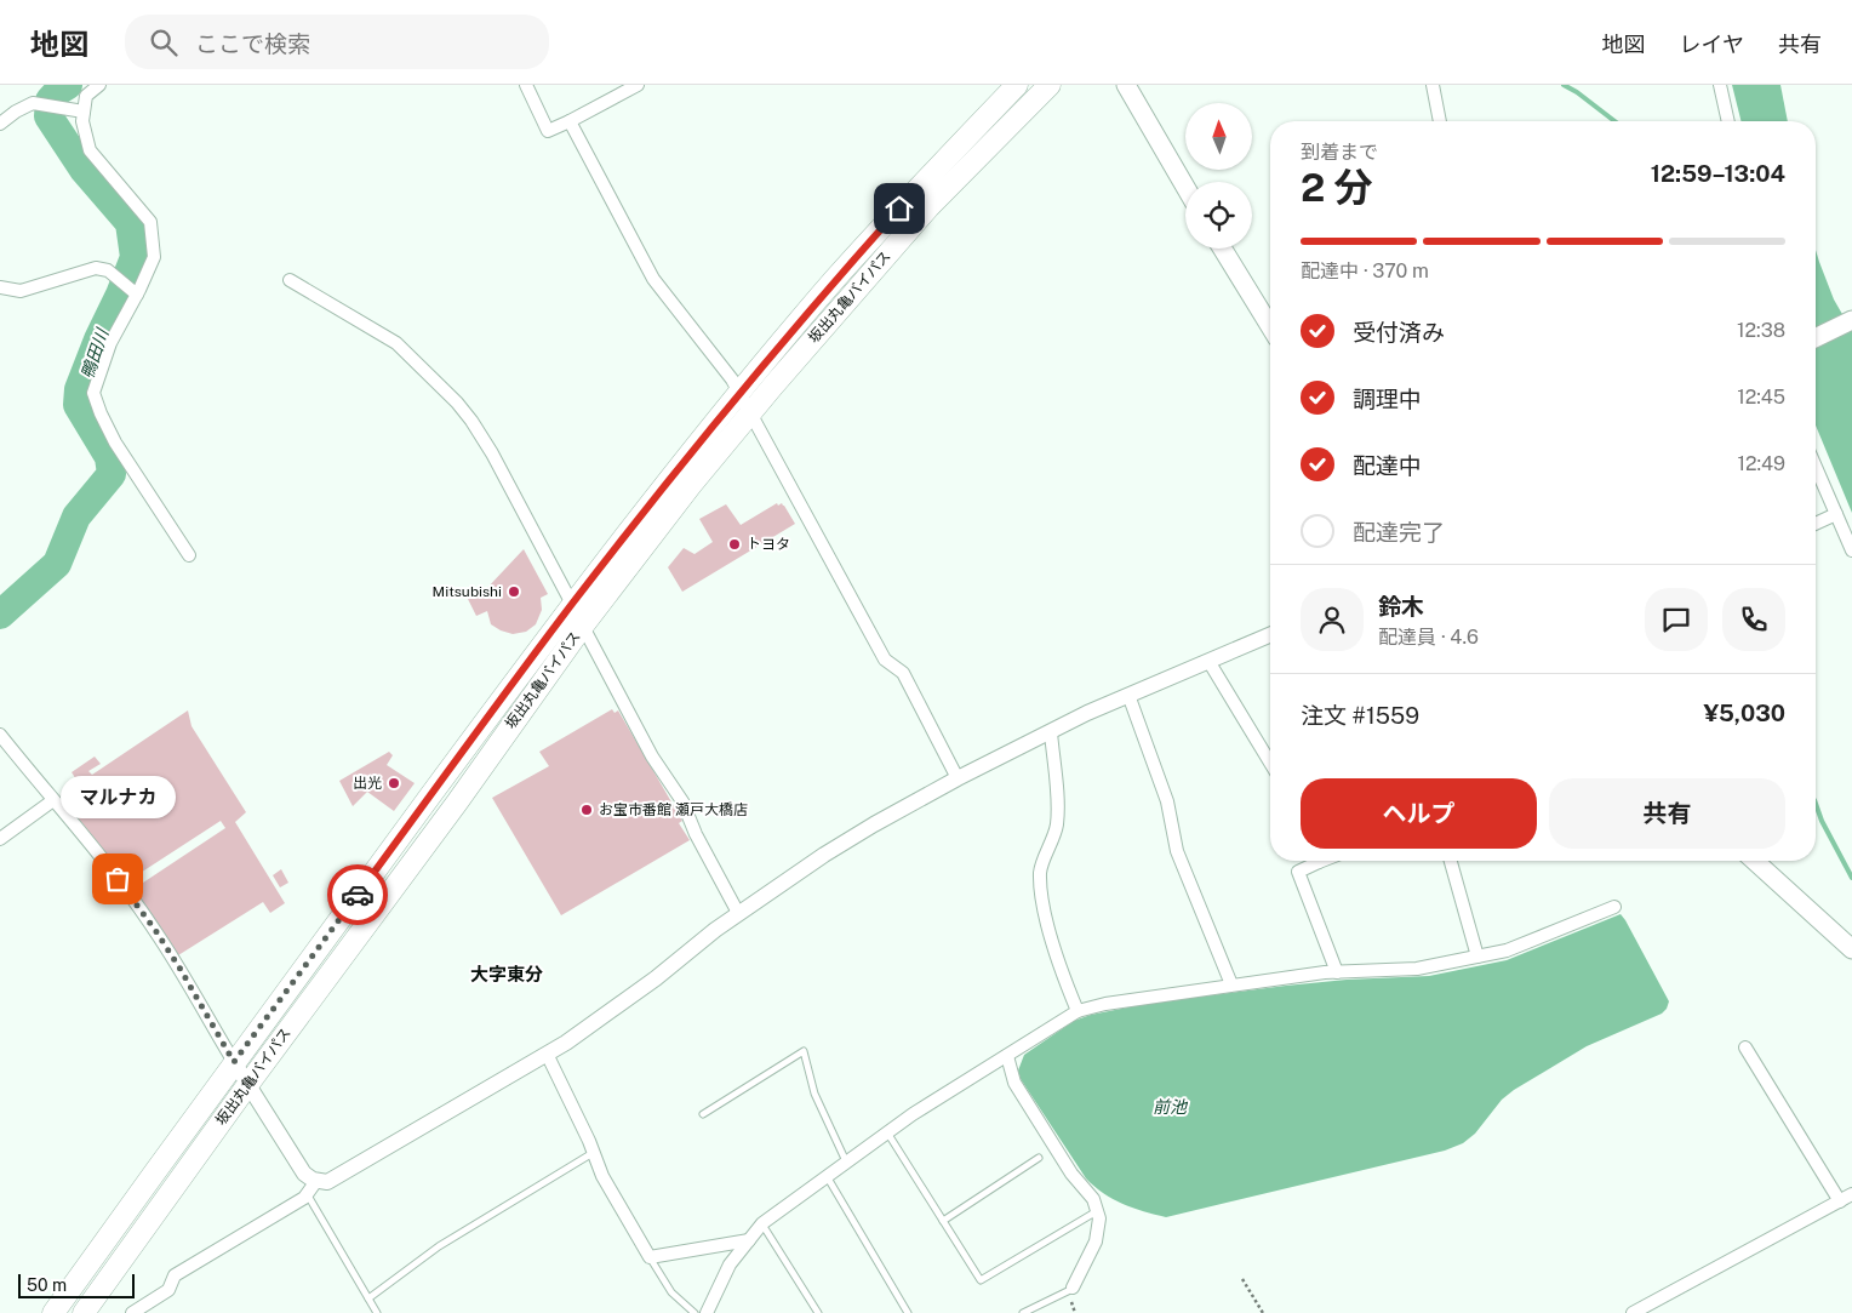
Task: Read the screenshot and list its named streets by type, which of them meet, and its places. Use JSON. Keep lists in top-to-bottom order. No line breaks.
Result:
{"streets":{"highway":["坂出丸亀バイパス"]},"districts":["大字東分"],"water":["鴨田川","前池"],"places":["トヨタ","Mitsubishi","出光","お宝市番館 瀬戸大橋店","マルナカ"],"scale_bar":"50 m","north":"top","page":{"header":"地図","search":"ここで検索","nav":["地図","レイヤ","共有"],"heading":["2 分","到着まで","12:59–13:04"],"panel":["鈴木","配達員 · 4.6","注文 #1559","¥5,030"],"bar":"配達中 · 370 m","list":[["受付済み","12:38"],["調理中","12:45"],["配達中","12:49"],"配達完了"],"buttons":["ヘルプ","共有"],"bubble":"マルナカ","scale":"50 m"}}
